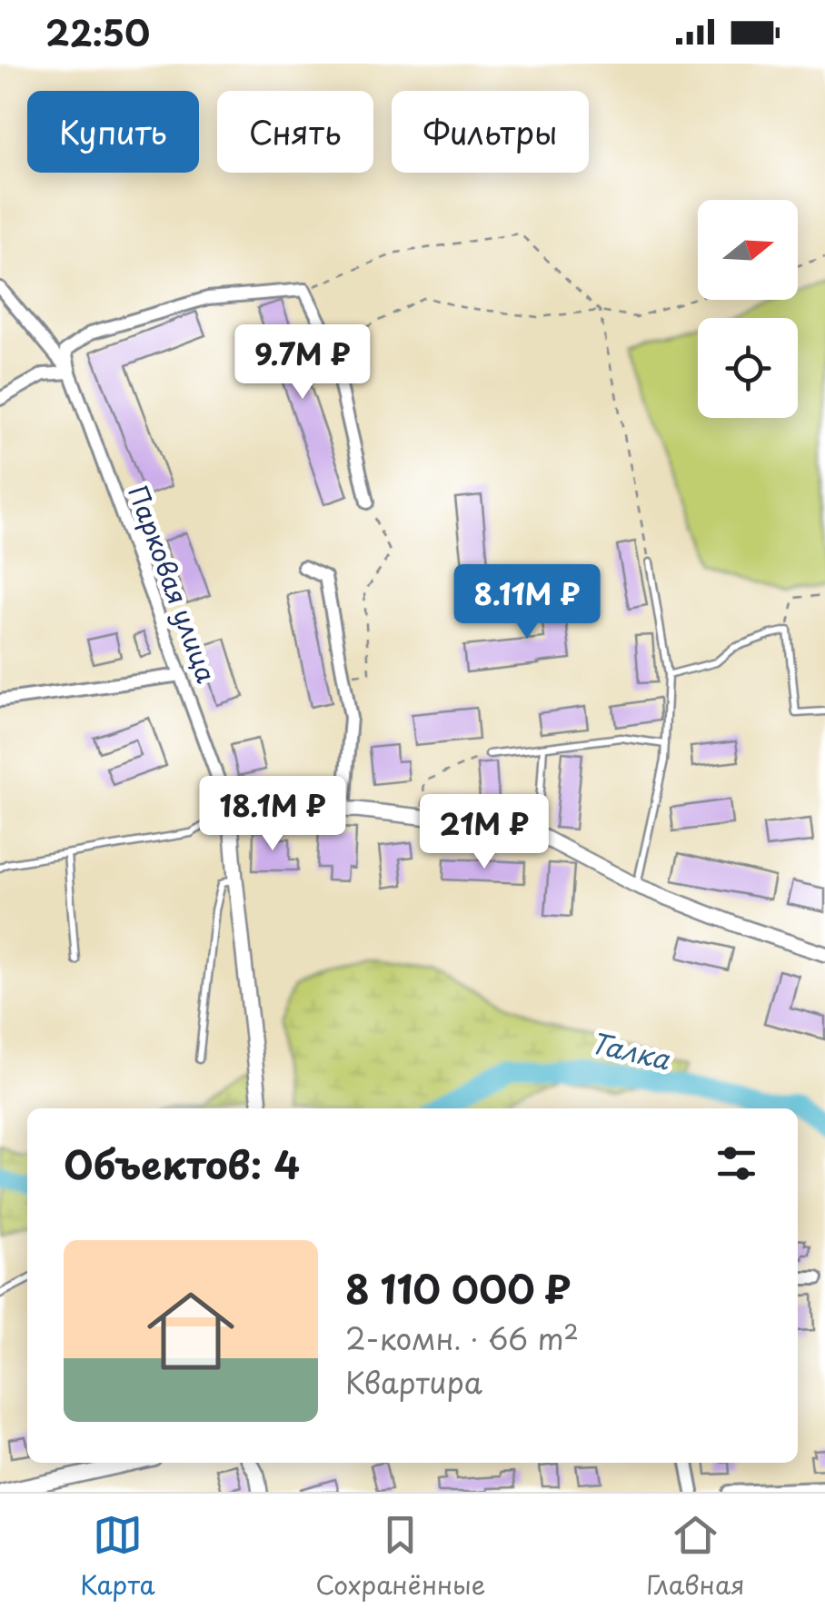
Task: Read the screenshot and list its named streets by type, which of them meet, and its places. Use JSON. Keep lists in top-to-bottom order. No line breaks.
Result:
{"streets":{"street":["Парковая улица"]},"water":["Талка"],"north":"right","page":{"status":"22:50","chip":["Купить","Снять","Фильтры"],"price":["9.7M ₽","8.11M ₽","18.1M ₽","21M ₽"],"heading":"Объектов: 4","list":[{"name":"8 110 000 ₽","note":"2-комн. · 66 m² · Квартира"}],"tabs":["Карта","Сохранённые","Главная"]}}
